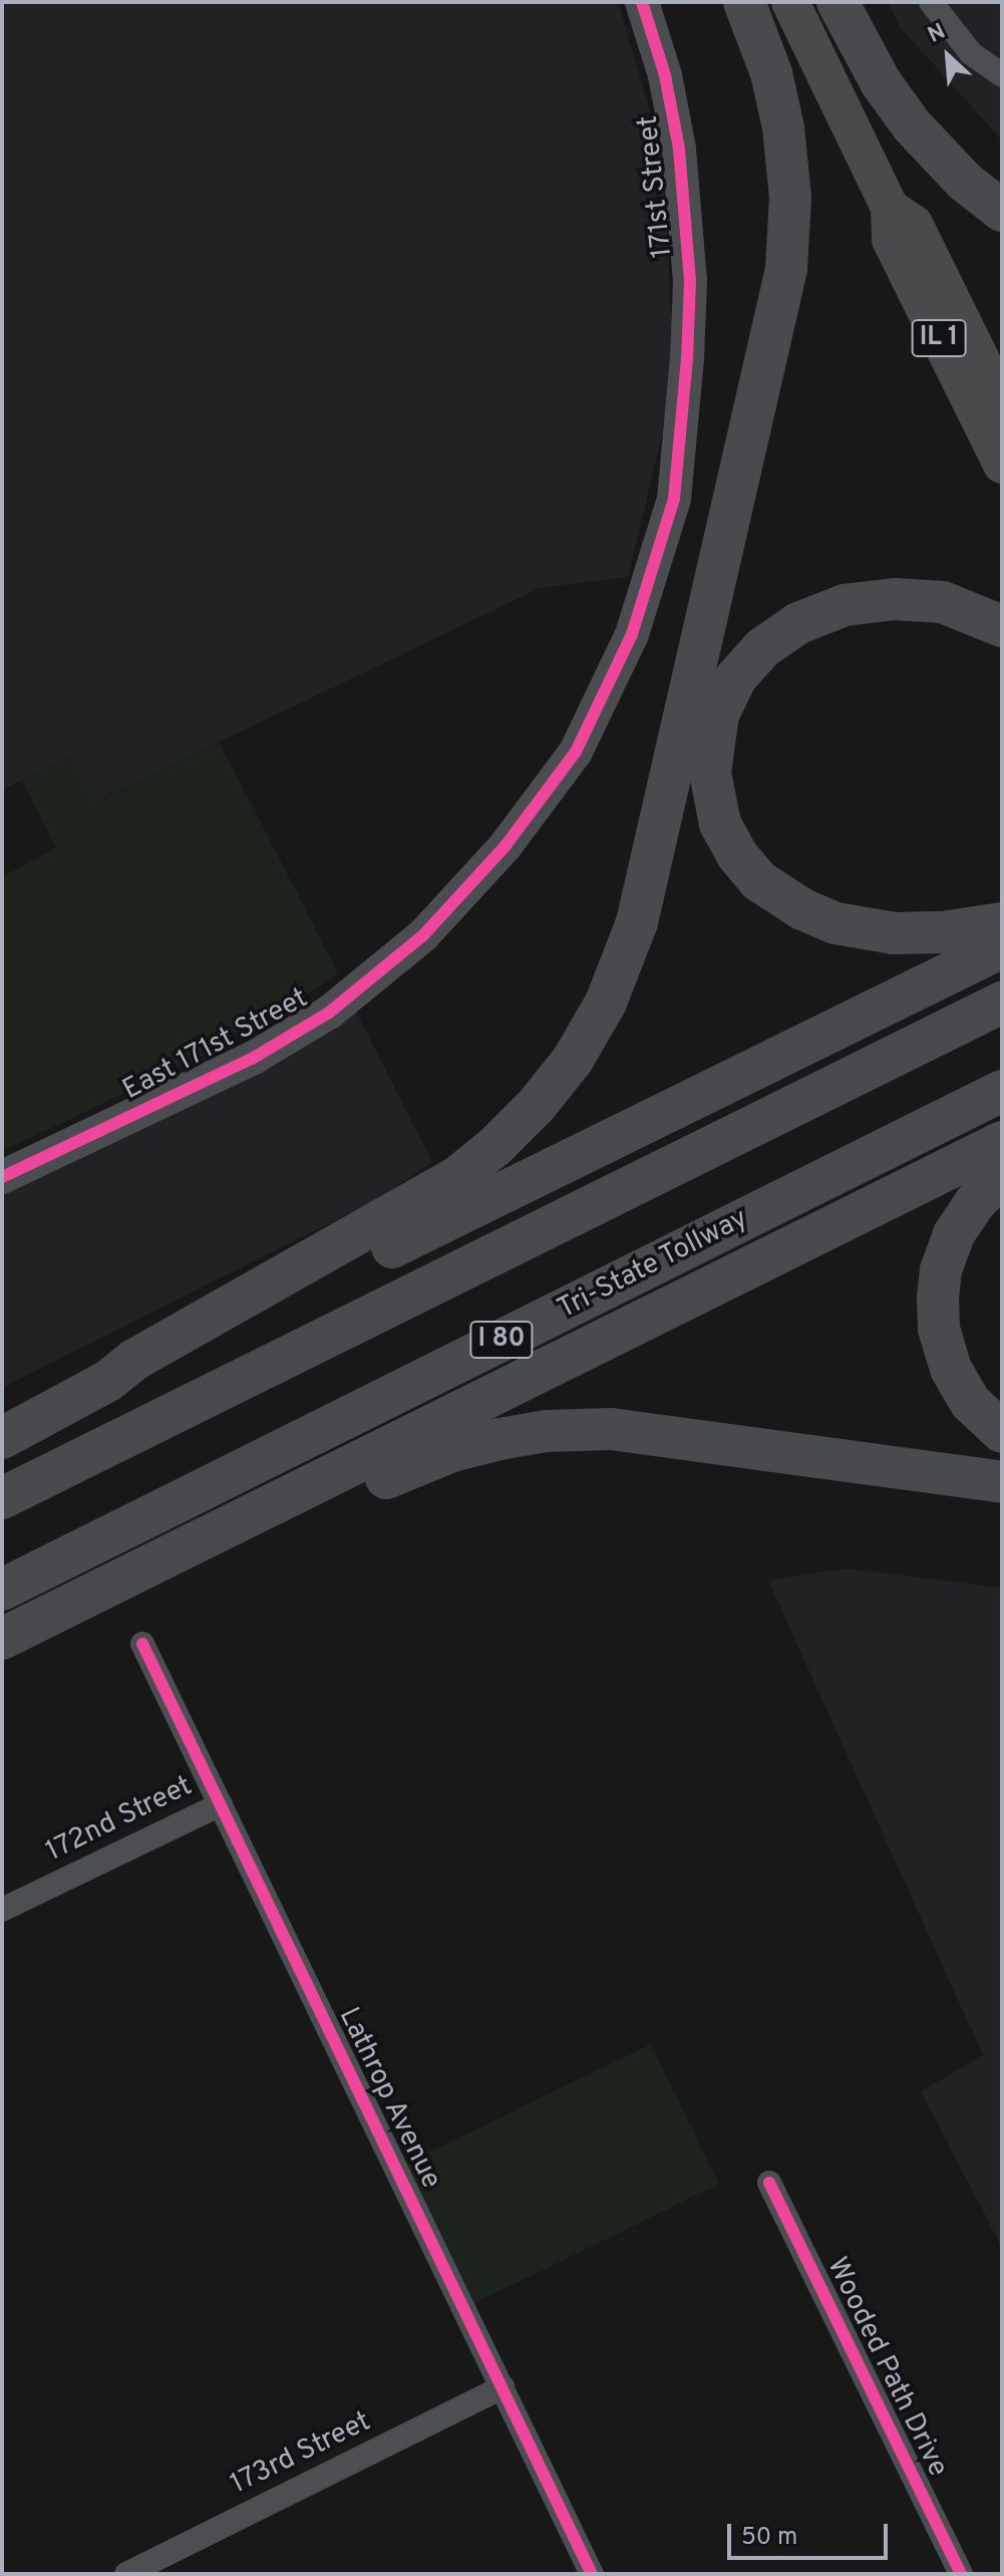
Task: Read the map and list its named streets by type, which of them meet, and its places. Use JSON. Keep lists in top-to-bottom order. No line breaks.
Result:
{"streets":{"highway":["Tri-State Tollway","I 80"],"main road":["IL 1"],"street":["171st Street","East 171st Street","172nd Street","Lathrop Avenue","Wooded Path Drive","173rd Street"]},"crossings":[["171st Street","East 171st Street"],["172nd Street","Lathrop Avenue"],["Lathrop Avenue","173rd Street"]],"scale_bar":"50 m","north":"top left"}
